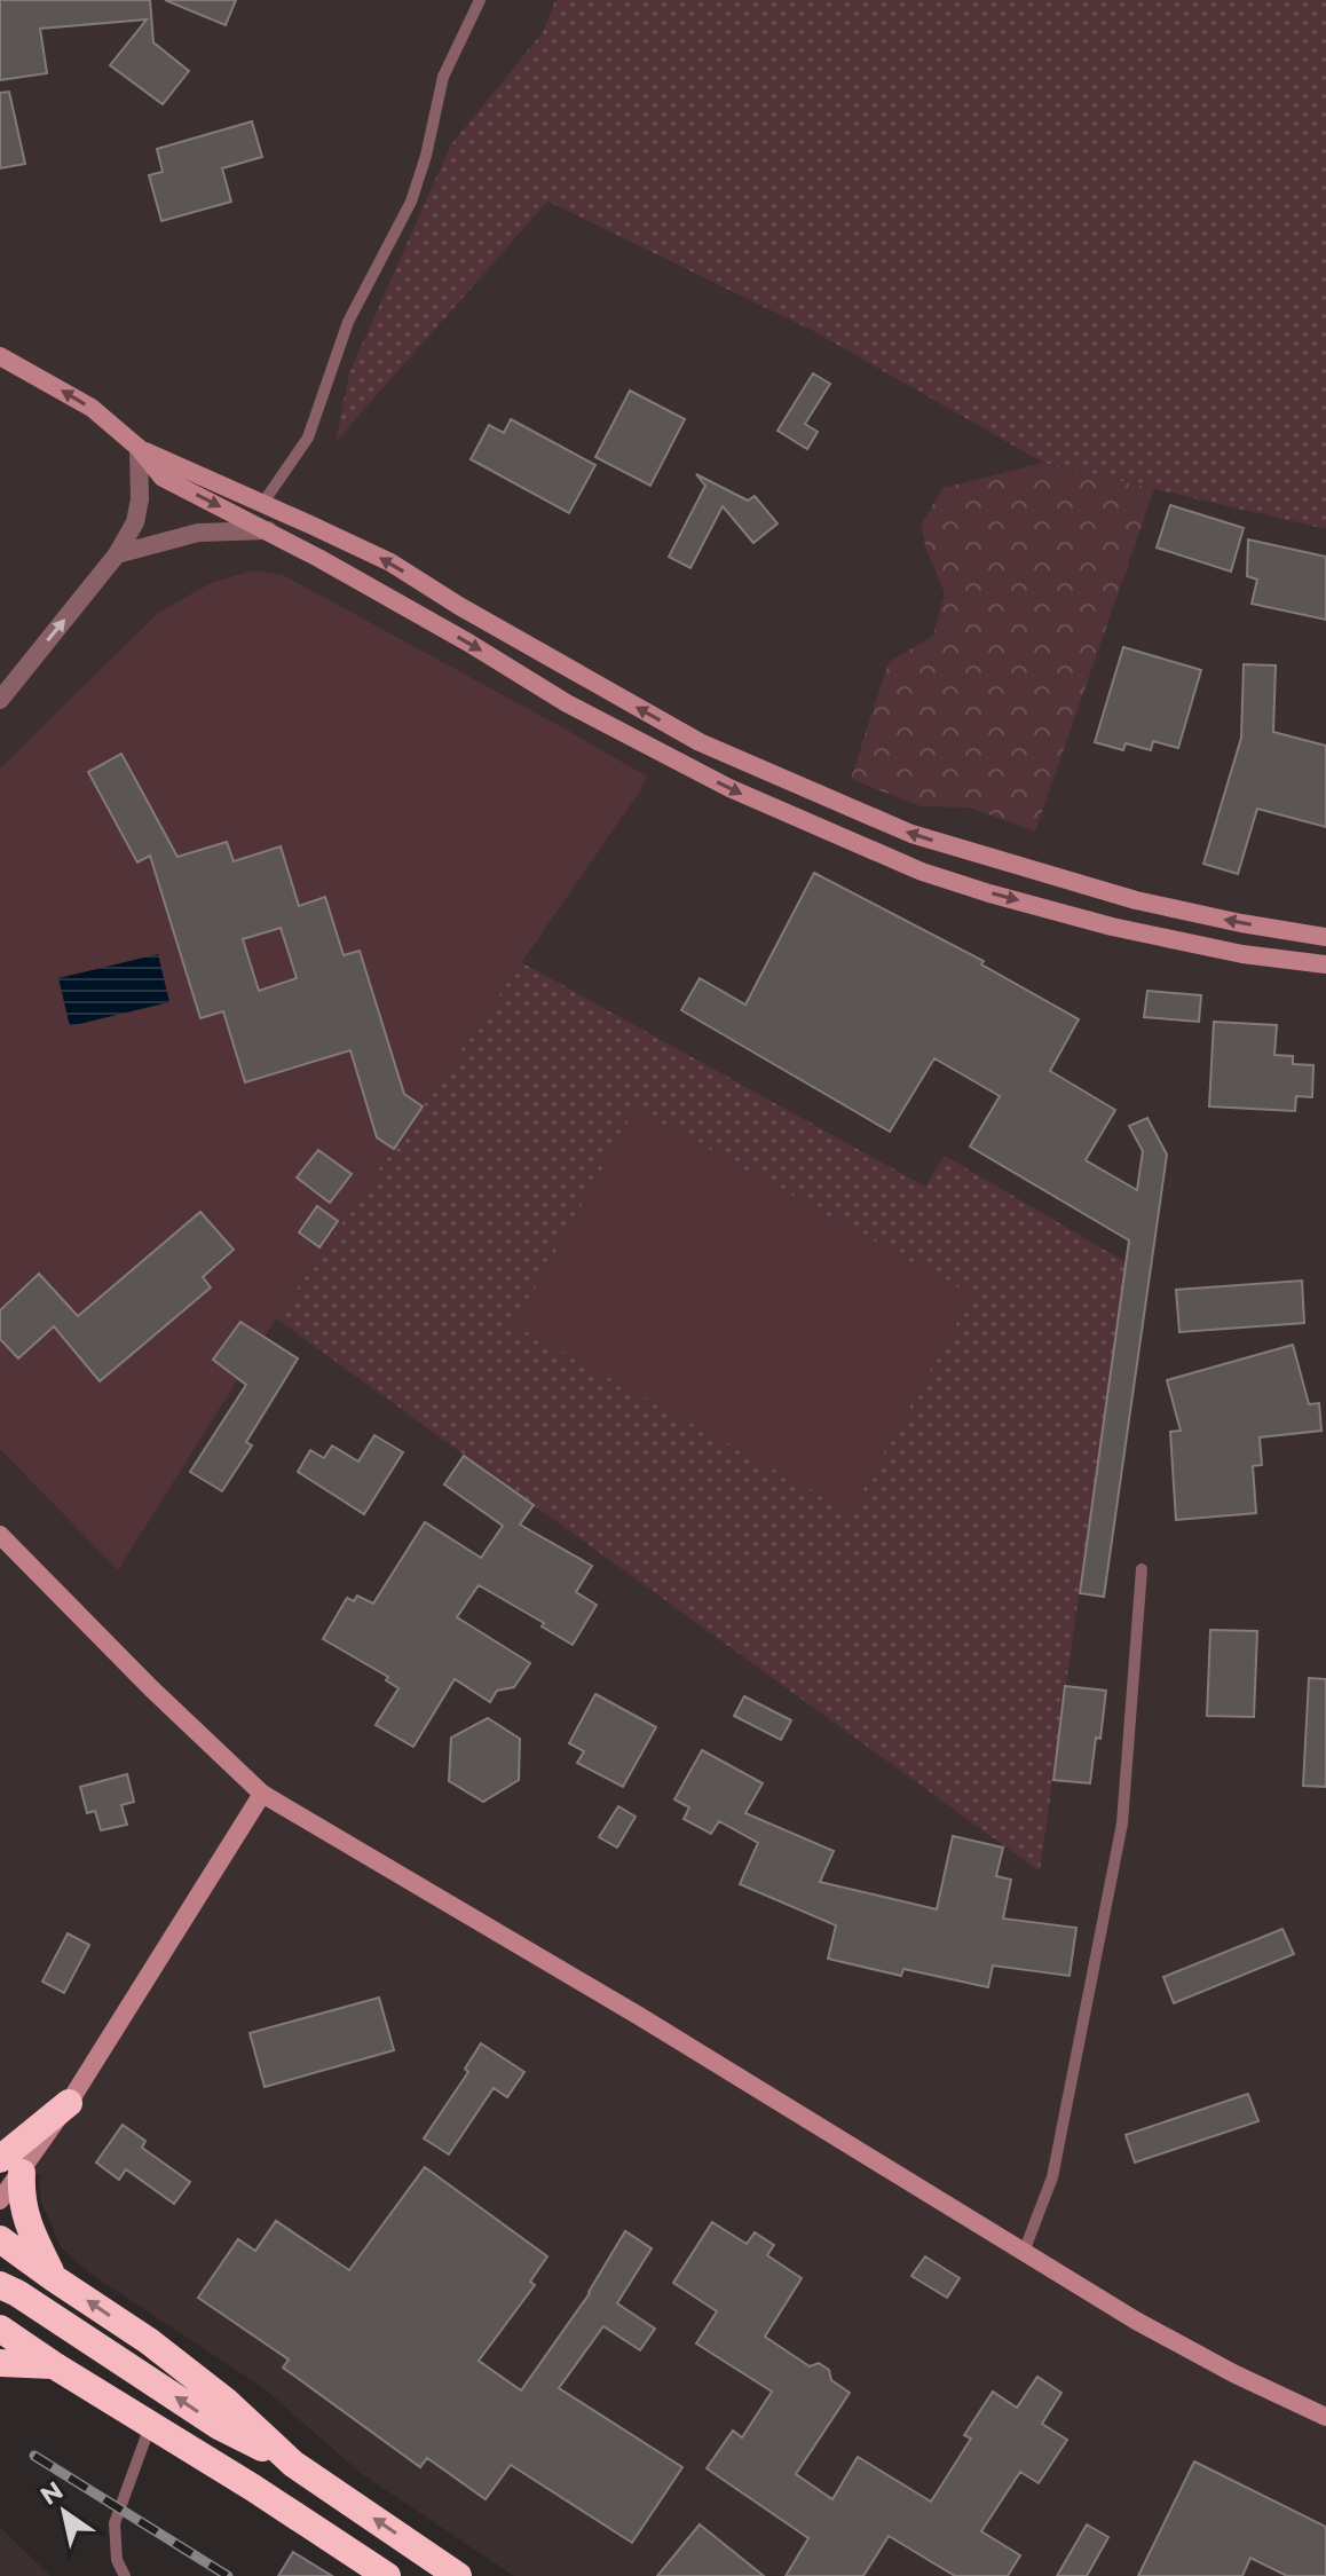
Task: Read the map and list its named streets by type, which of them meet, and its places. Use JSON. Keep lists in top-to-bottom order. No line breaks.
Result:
{"north":"top left"}
